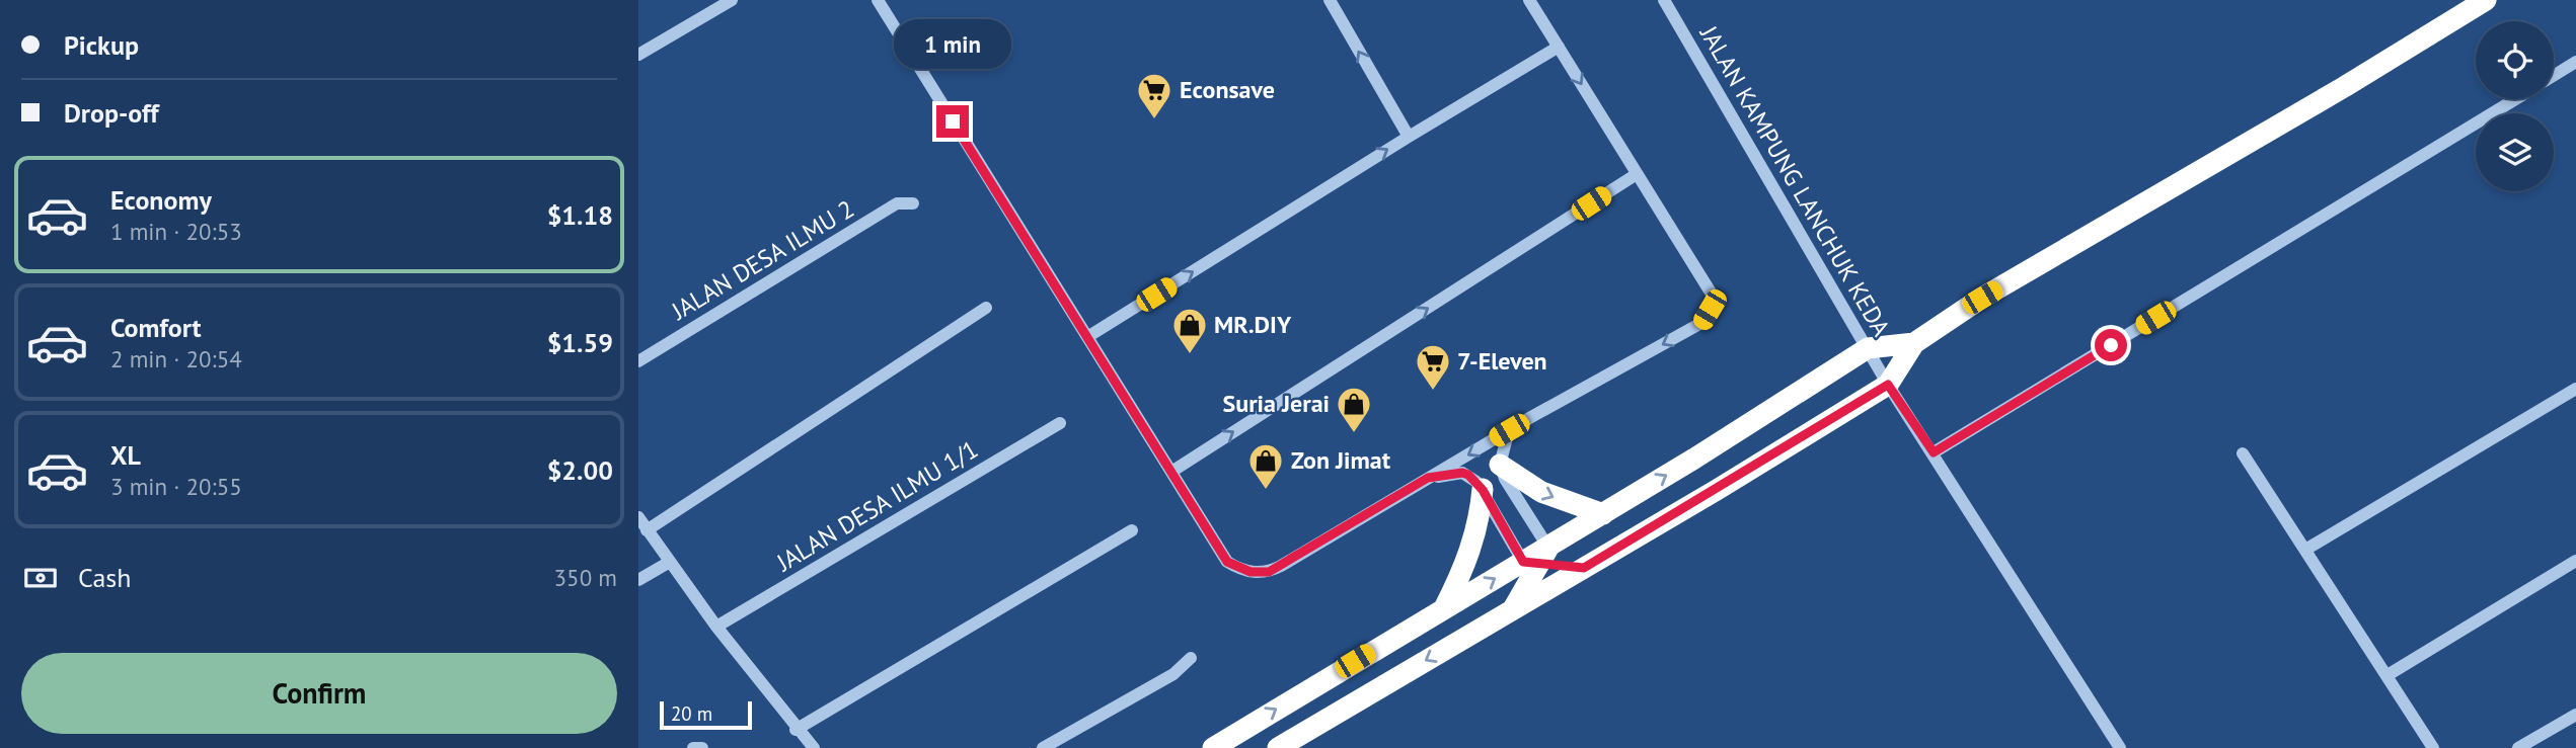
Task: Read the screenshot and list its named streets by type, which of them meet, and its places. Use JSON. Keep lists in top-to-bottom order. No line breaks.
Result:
{"streets":{"street":["JALAN KAMPUNG LANCHUK KEDA","JALAN DESA ILMU 2","JALAN DESA ILMU 1/1"]},"places":{"supermarket":["Econsave","7-Eleven"],"shop":["MR.DIY","Suria Jerai","Zon Jimat"]},"scale_bar":"20 m","page":{"banner":["Pickup","Drop-off"],"bubble":"1 min","list":[{"name":"Economy","note":"1 min · 20:53","value":"$1.18"},{"name":"Comfort","note":"2 min · 20:54","value":"$1.59"},{"name":"XL","note":"3 min · 20:55","value":"$2.00"}],"pay":["Cash","350 m"],"buttons":"Confirm","scale":"20 m"}}
